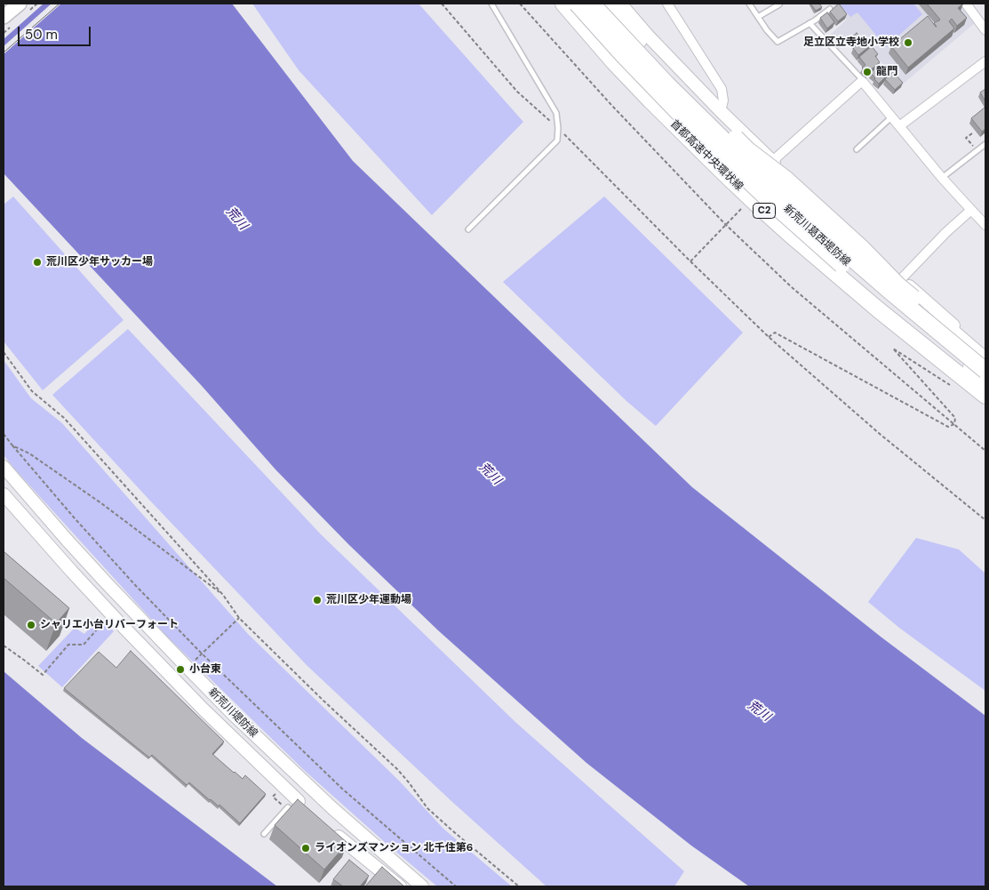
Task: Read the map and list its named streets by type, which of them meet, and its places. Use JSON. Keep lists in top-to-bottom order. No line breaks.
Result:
{"streets":{"highway":["首都高速中央環状線","C2"],"main road":["新荒川葛西堤防線","新荒川堤防線"]},"water":["荒川"],"places":["足立区立寺地小学校","龍門","荒川区少年サッカー場","荒川区少年運動場","シャリエ小台リバーフォート","小台東","ライオンズマンション 北千住第6"],"scale_bar":"50 m"}
